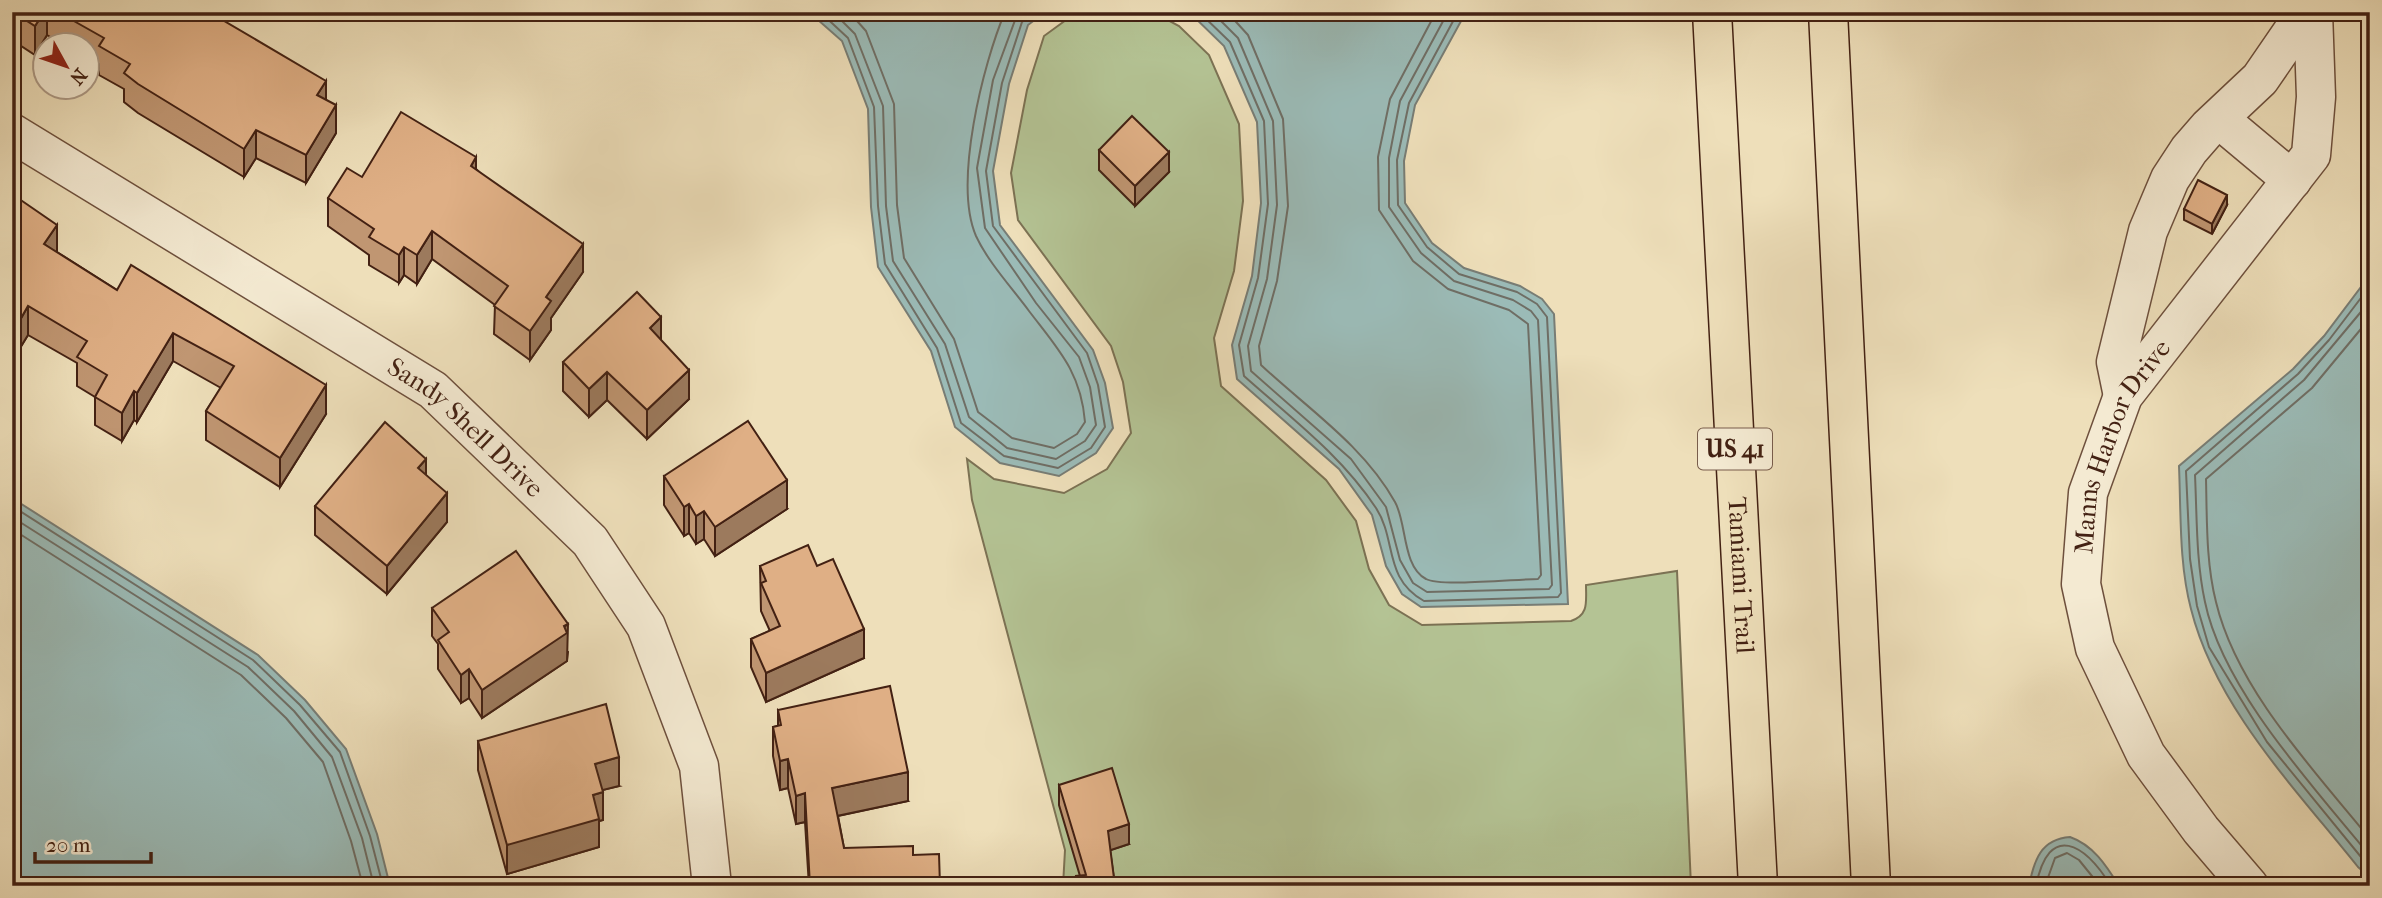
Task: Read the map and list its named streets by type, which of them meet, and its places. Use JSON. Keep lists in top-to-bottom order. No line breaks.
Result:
{"streets":{"main road":["US 41","Tamiami Trail"],"street":["Sandy Shell Drive","Manns Harbor Drive"]},"scale_bar":"20 m","north":"bottom right"}
